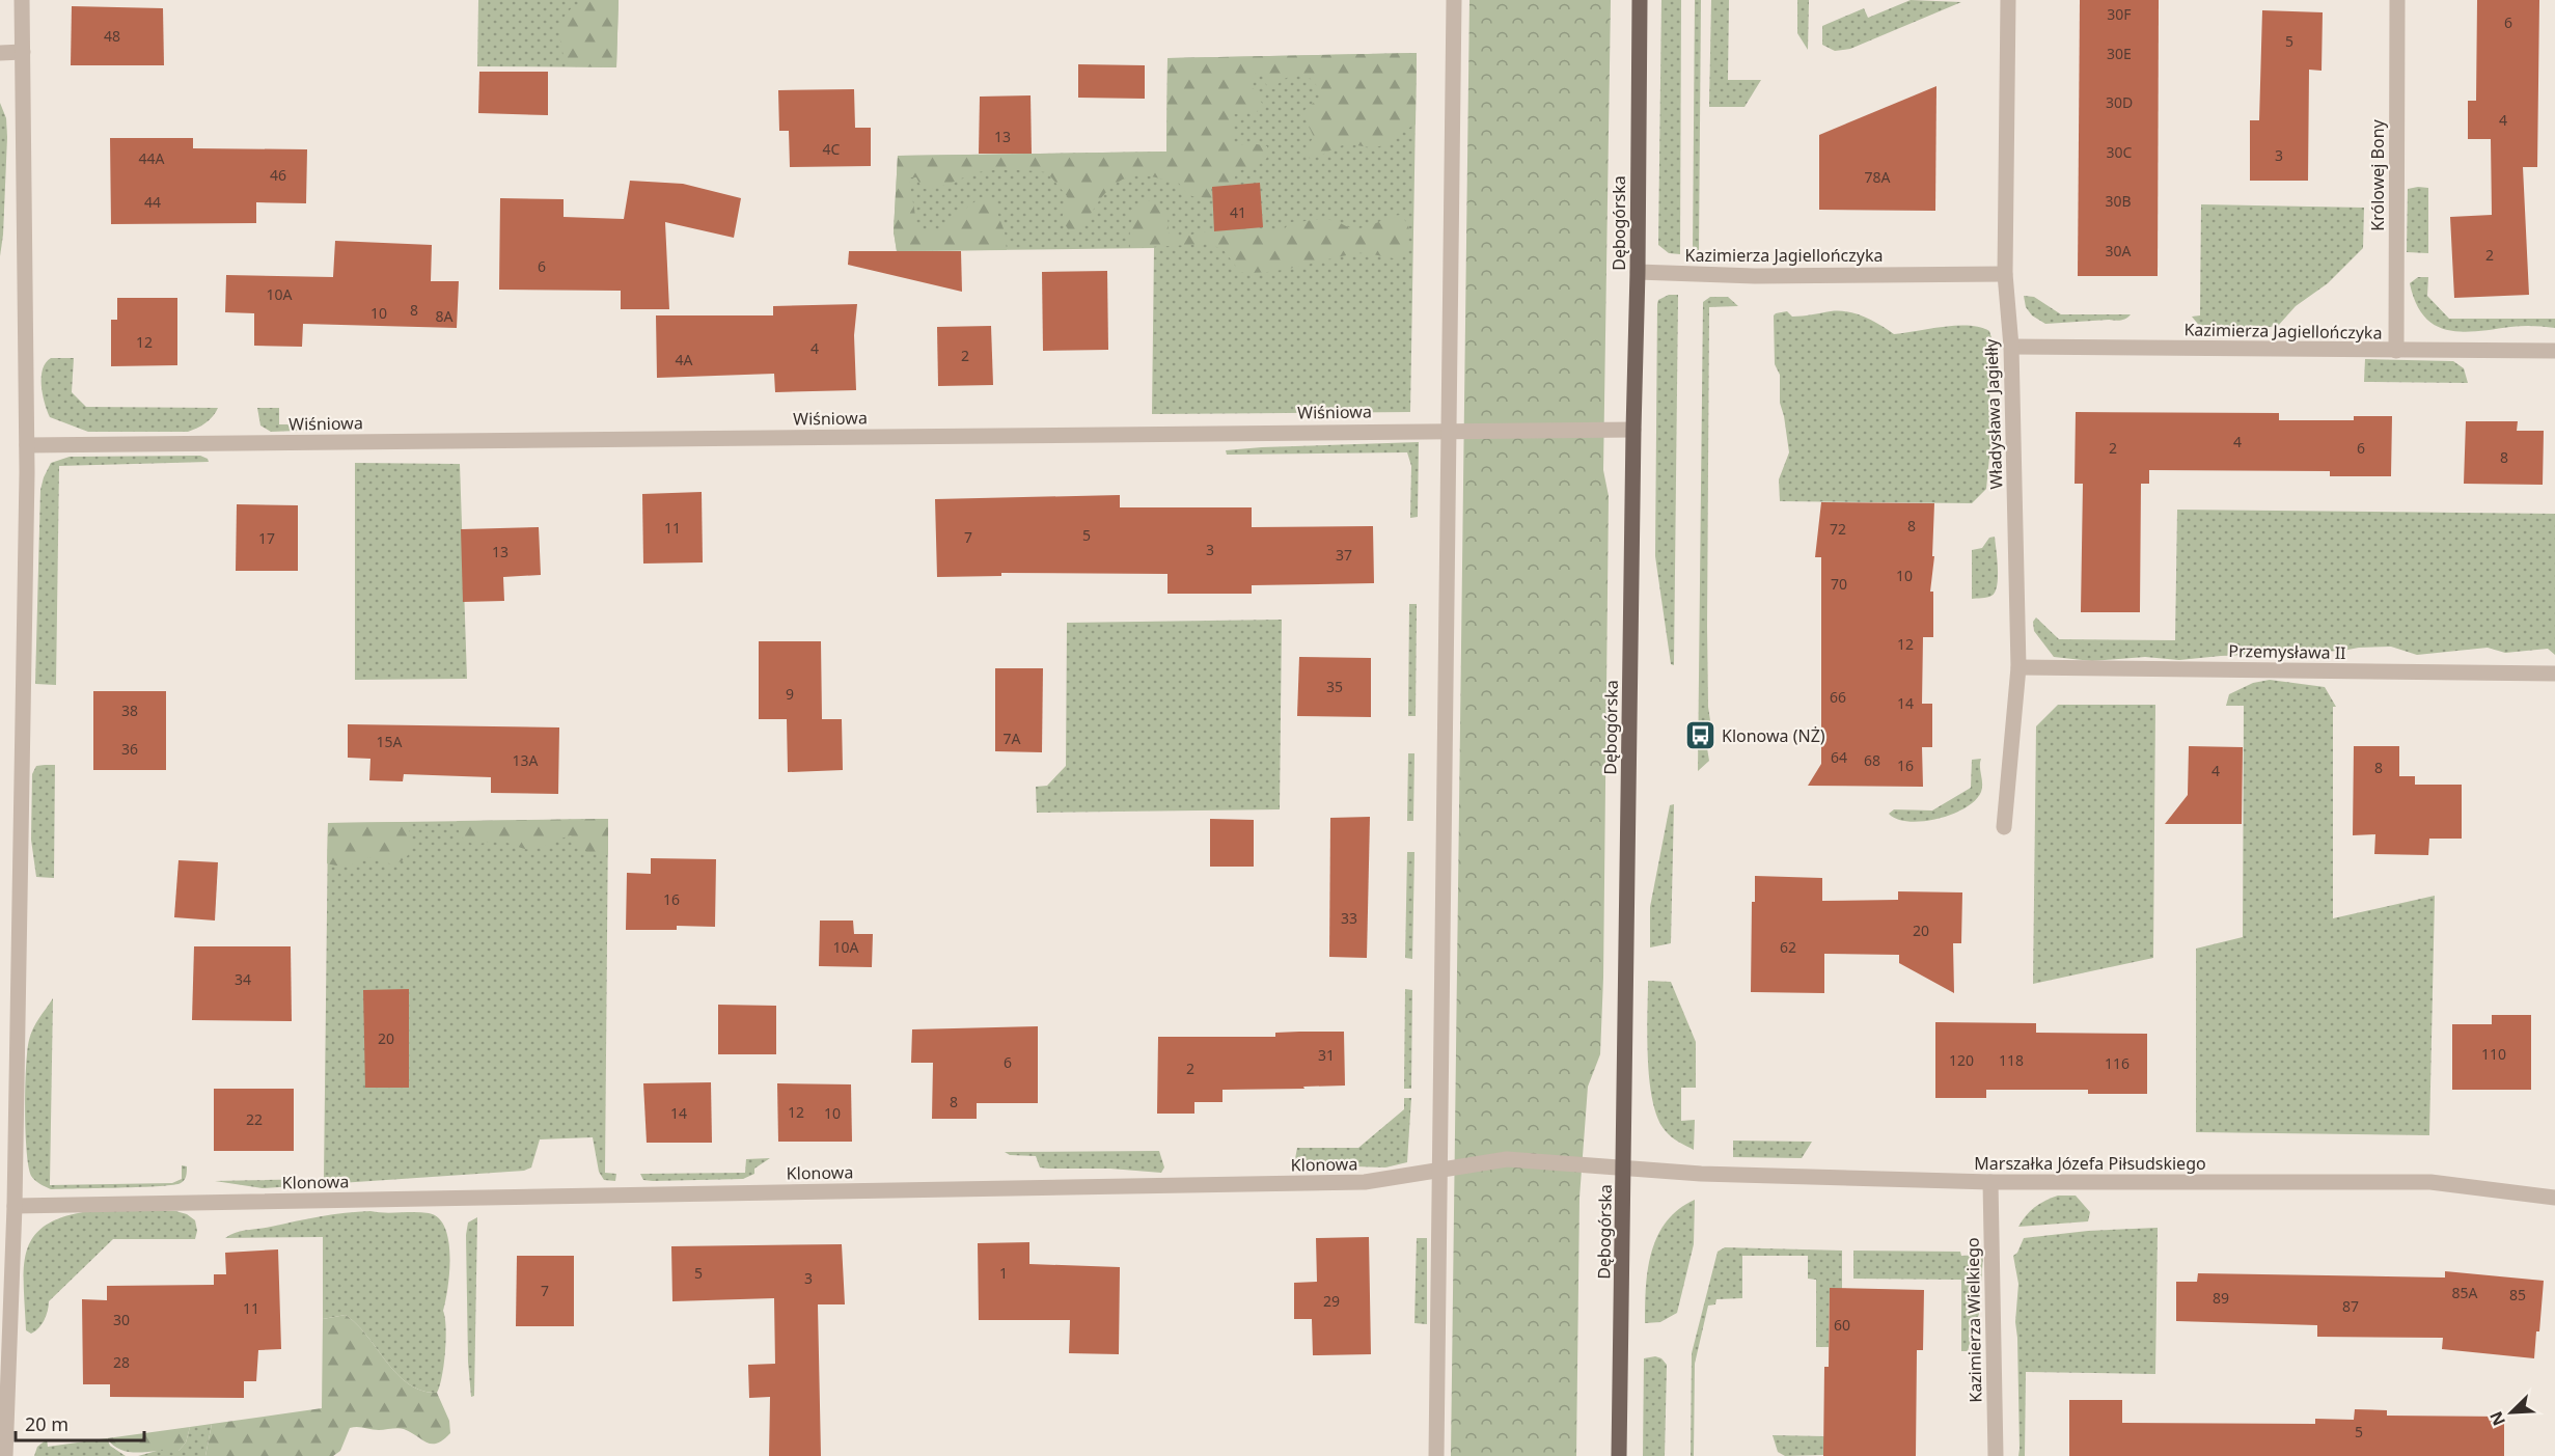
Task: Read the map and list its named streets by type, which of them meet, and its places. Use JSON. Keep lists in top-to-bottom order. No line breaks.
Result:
{"streets":{"main road":["Dębogórska"],"street":["Królowej Bony","Kazimierza Jagiellończyka","Wiśniowa","Władysława Jagiełły","Przemysława II","Marszałka Józefa Piłsudskiego","Klonowa","Kazimierza Wielkiego"]},"crossings":[["Królowej Bony","Kazimierza Jagiellończyka"],["Dębogórska","Kazimierza Jagiellończyka"],["Dębogórska","Wiśniowa"],["Dębogórska","Marszałka Józefa Piłsudskiego"],["Dębogórska","Klonowa"],["Kazimierza Jagiellończyka","Władysława Jagiełły"],["Władysława Jagiełły","Przemysława II"],["Marszałka Józefa Piłsudskiego","Klonowa"],["Marszałka Józefa Piłsudskiego","Kazimierza Wielkiego"]],"places":{"bus stop":["Klonowa (NŻ)"]},"house_numbers":["30F","6","48","5","30E","30D","4","13","4C","30C","3","44A","46","78A","30B","44","41","30A","2","6","10A","8","10","8A","12","4","2","4A","4","2","6","8","8","11","72","5","7","17","3","13","37","10","70","12","35","9","66","14","38","7A","15A","36","64","13A","68","16","8","4","16","33","20","10A","62","34","20","110","31","120","118","6","116","2","8","12","14","10","22","5","1","3","7","85A","85","89","29","87","11","30","60","28","5"],"scale_bar":"20 m","north":"bottom left"}
